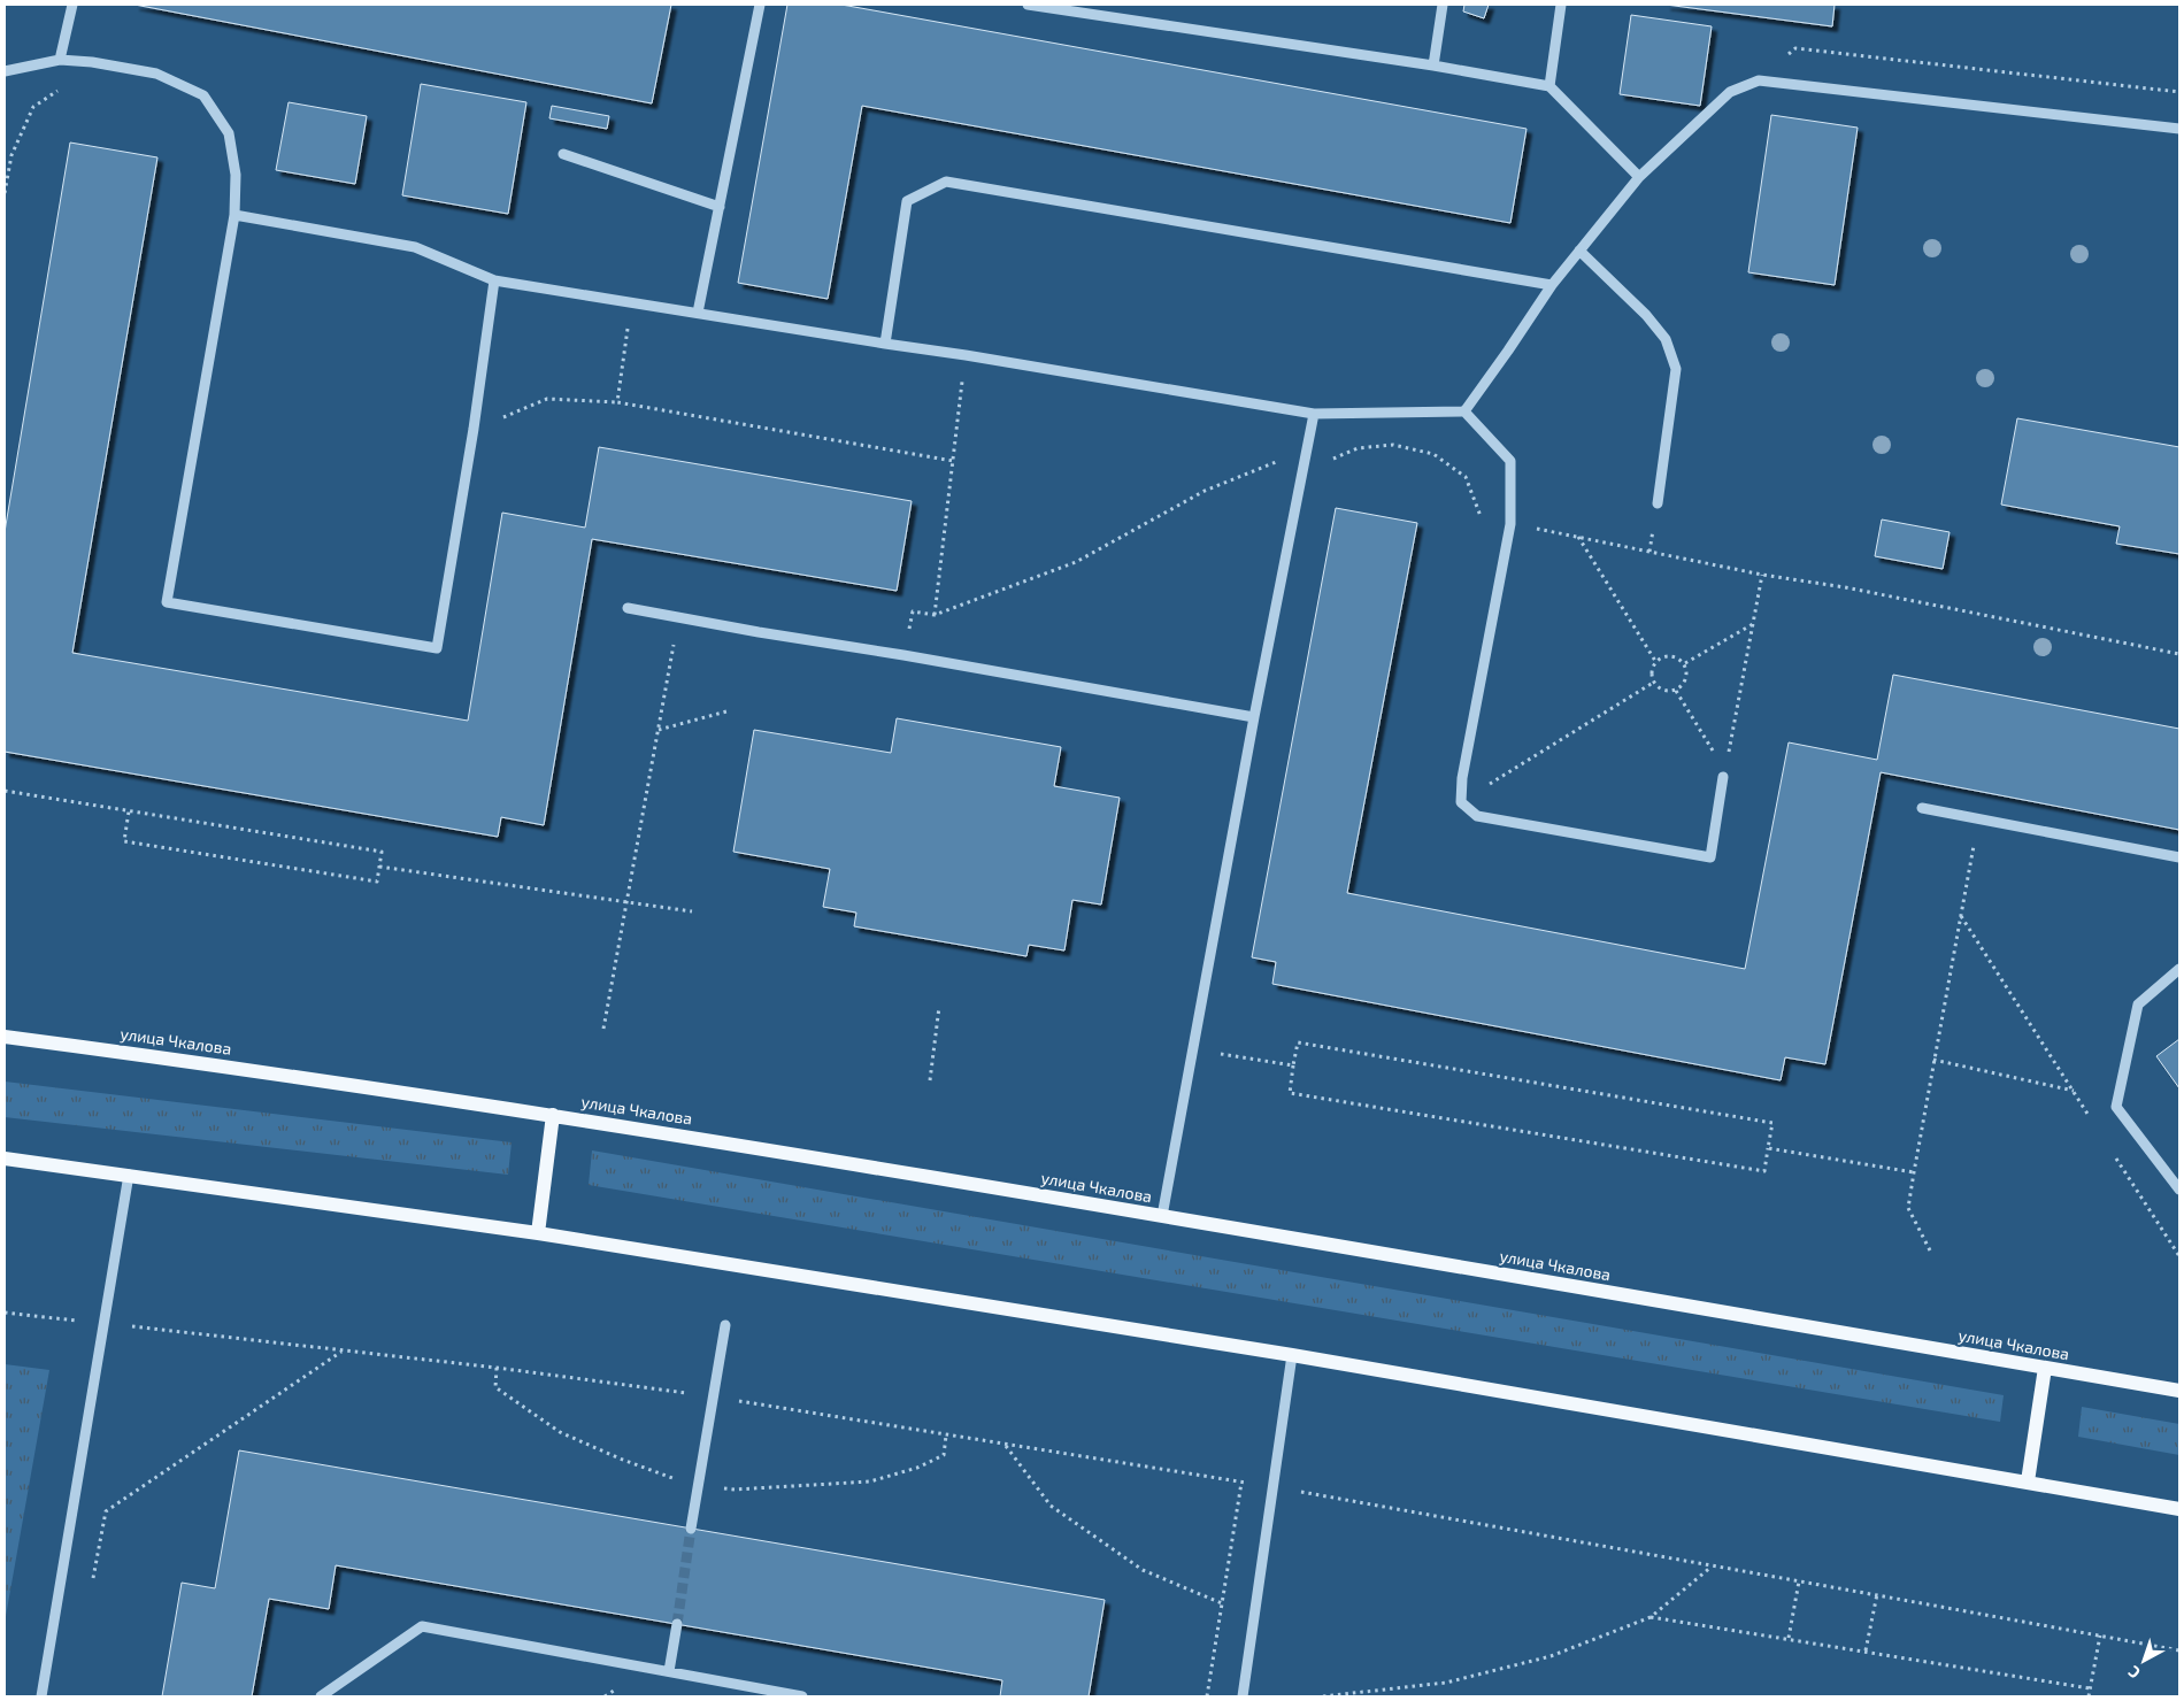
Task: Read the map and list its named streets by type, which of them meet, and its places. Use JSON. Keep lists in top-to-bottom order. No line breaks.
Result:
{"streets":{"main road":["улица Чкалова"]},"north":"bottom left"}
